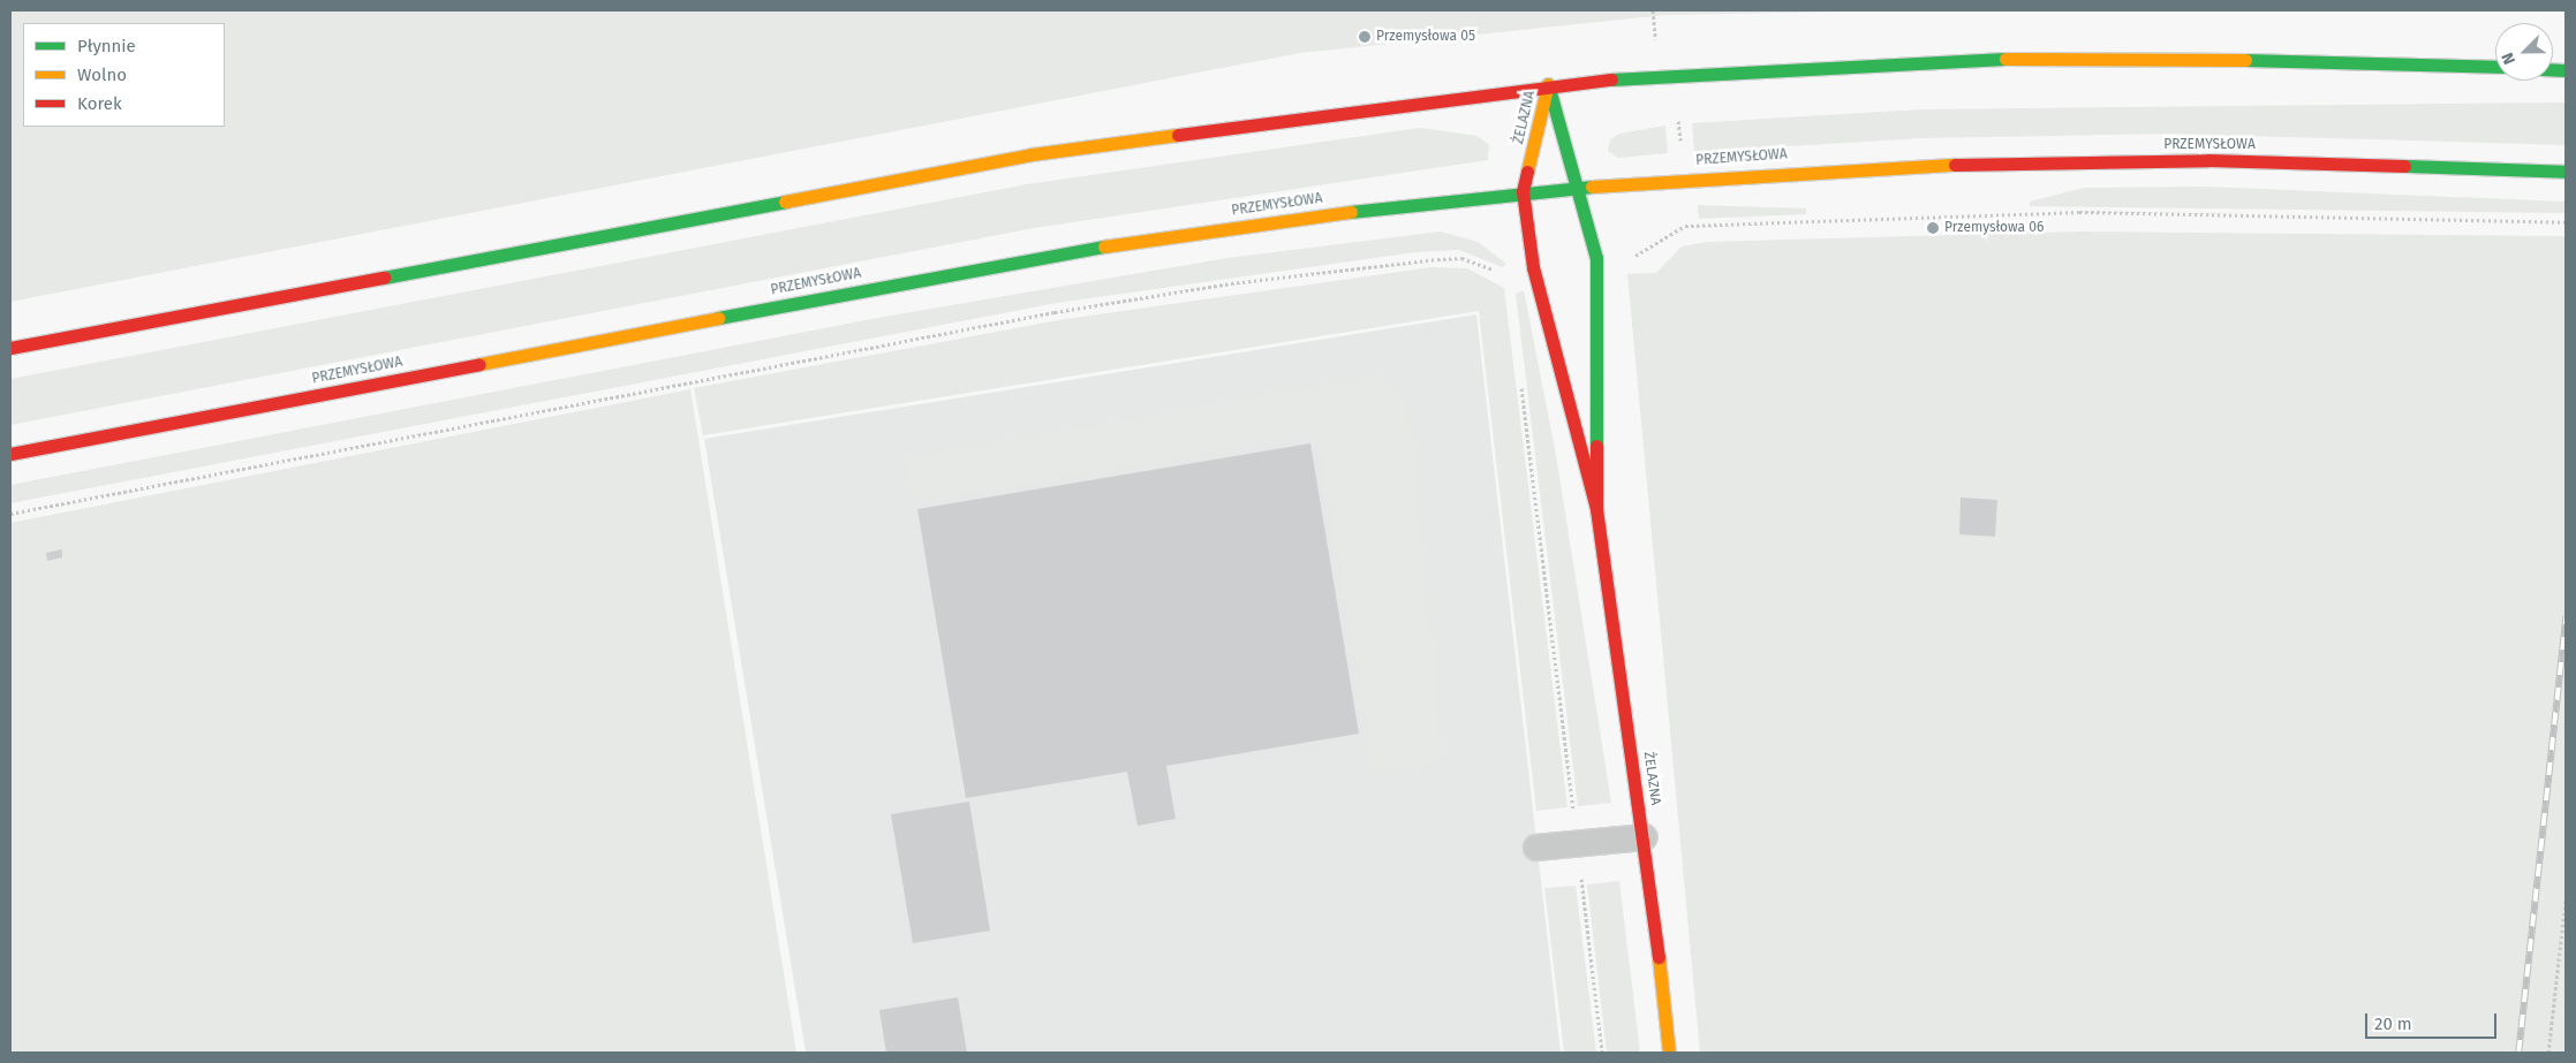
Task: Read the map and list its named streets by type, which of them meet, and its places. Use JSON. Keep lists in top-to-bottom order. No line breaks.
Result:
{"streets":{"main road":["ŻELAZNA","PRZEMYSŁOWA"]},"crossings":[["ŻELAZNA","PRZEMYSŁOWA"]],"places":["Przemysłowa 05","Przemysłowa 06"],"legend":["Płynnie","Wolno","Korek"],"scale_bar":"20 m","north":"bottom left"}
